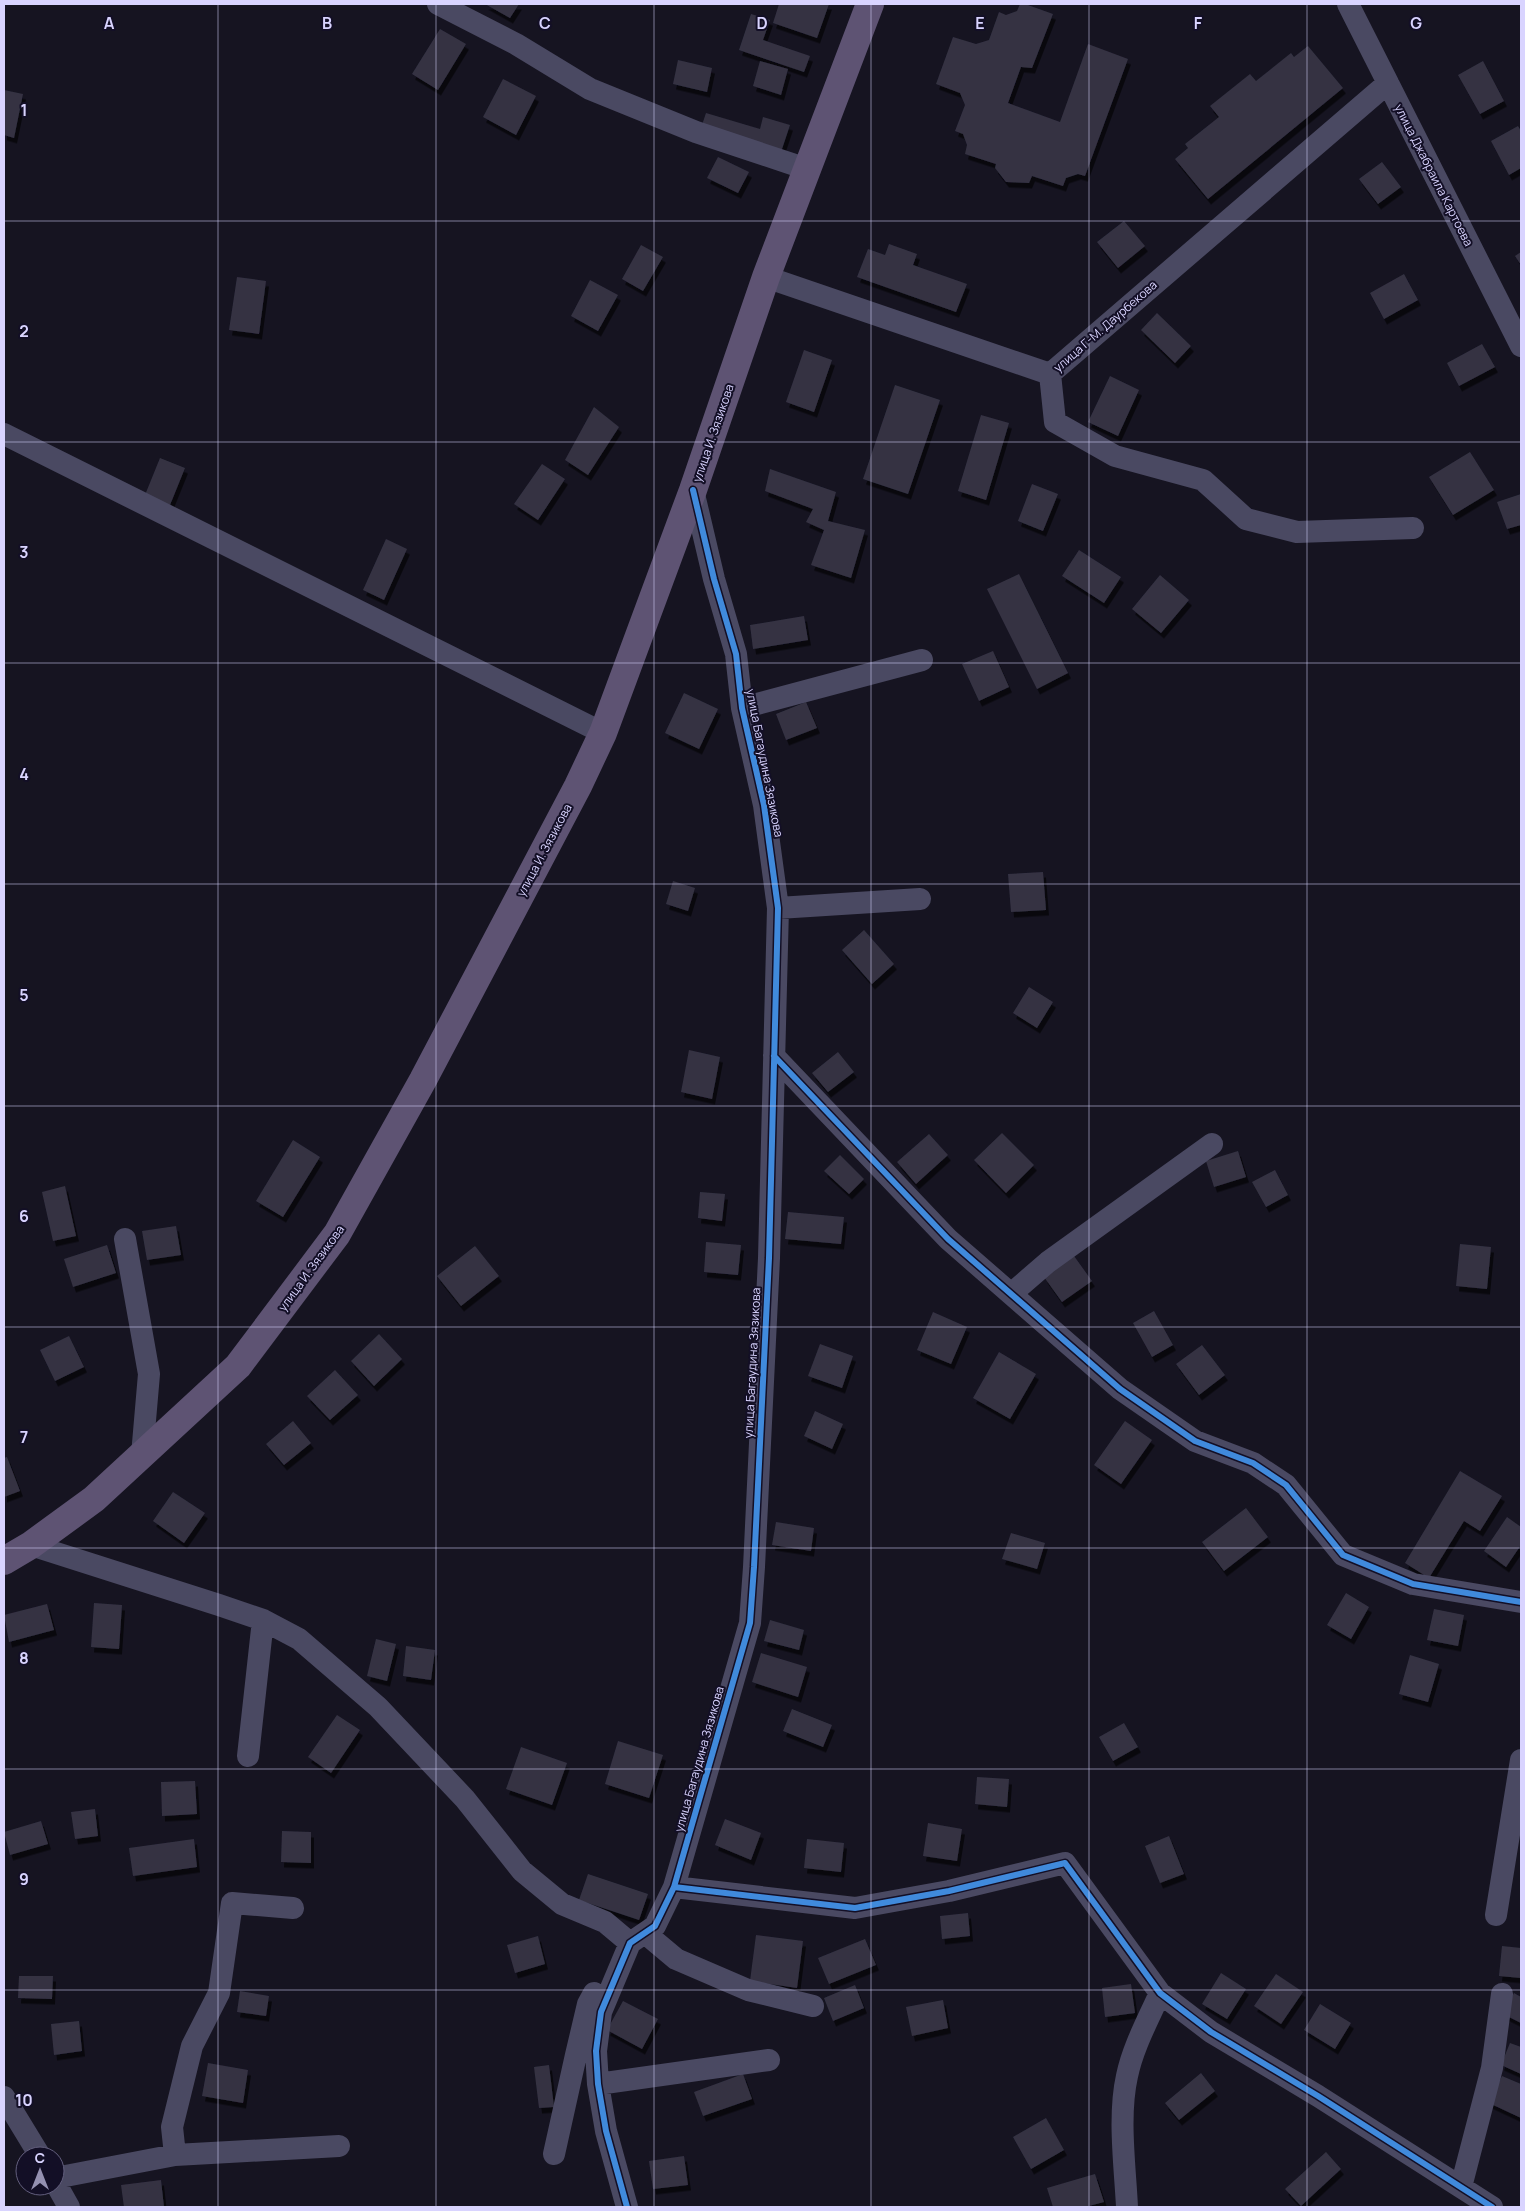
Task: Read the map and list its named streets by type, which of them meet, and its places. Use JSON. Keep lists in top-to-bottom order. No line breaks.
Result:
{"streets":{"main road":["улица И. Зязикова"],"street":["улица Джабраила Картоева","улица Г-М. Даурбекова","улица Багаудина Зязикова"]},"crossings":[["улица Джабраила Картоева","улица Г-М. Даурбекова"],["улица Г-М. Даурбекова","улица И. Зязикова"],["улица И. Зязикова","улица Багаудина Зязикова"]],"north":"top","grid":{"columns":["A","B","C","D","E","F","G"],"rows":["1","2","3","4","5","6","7","8","9","10"]}}
